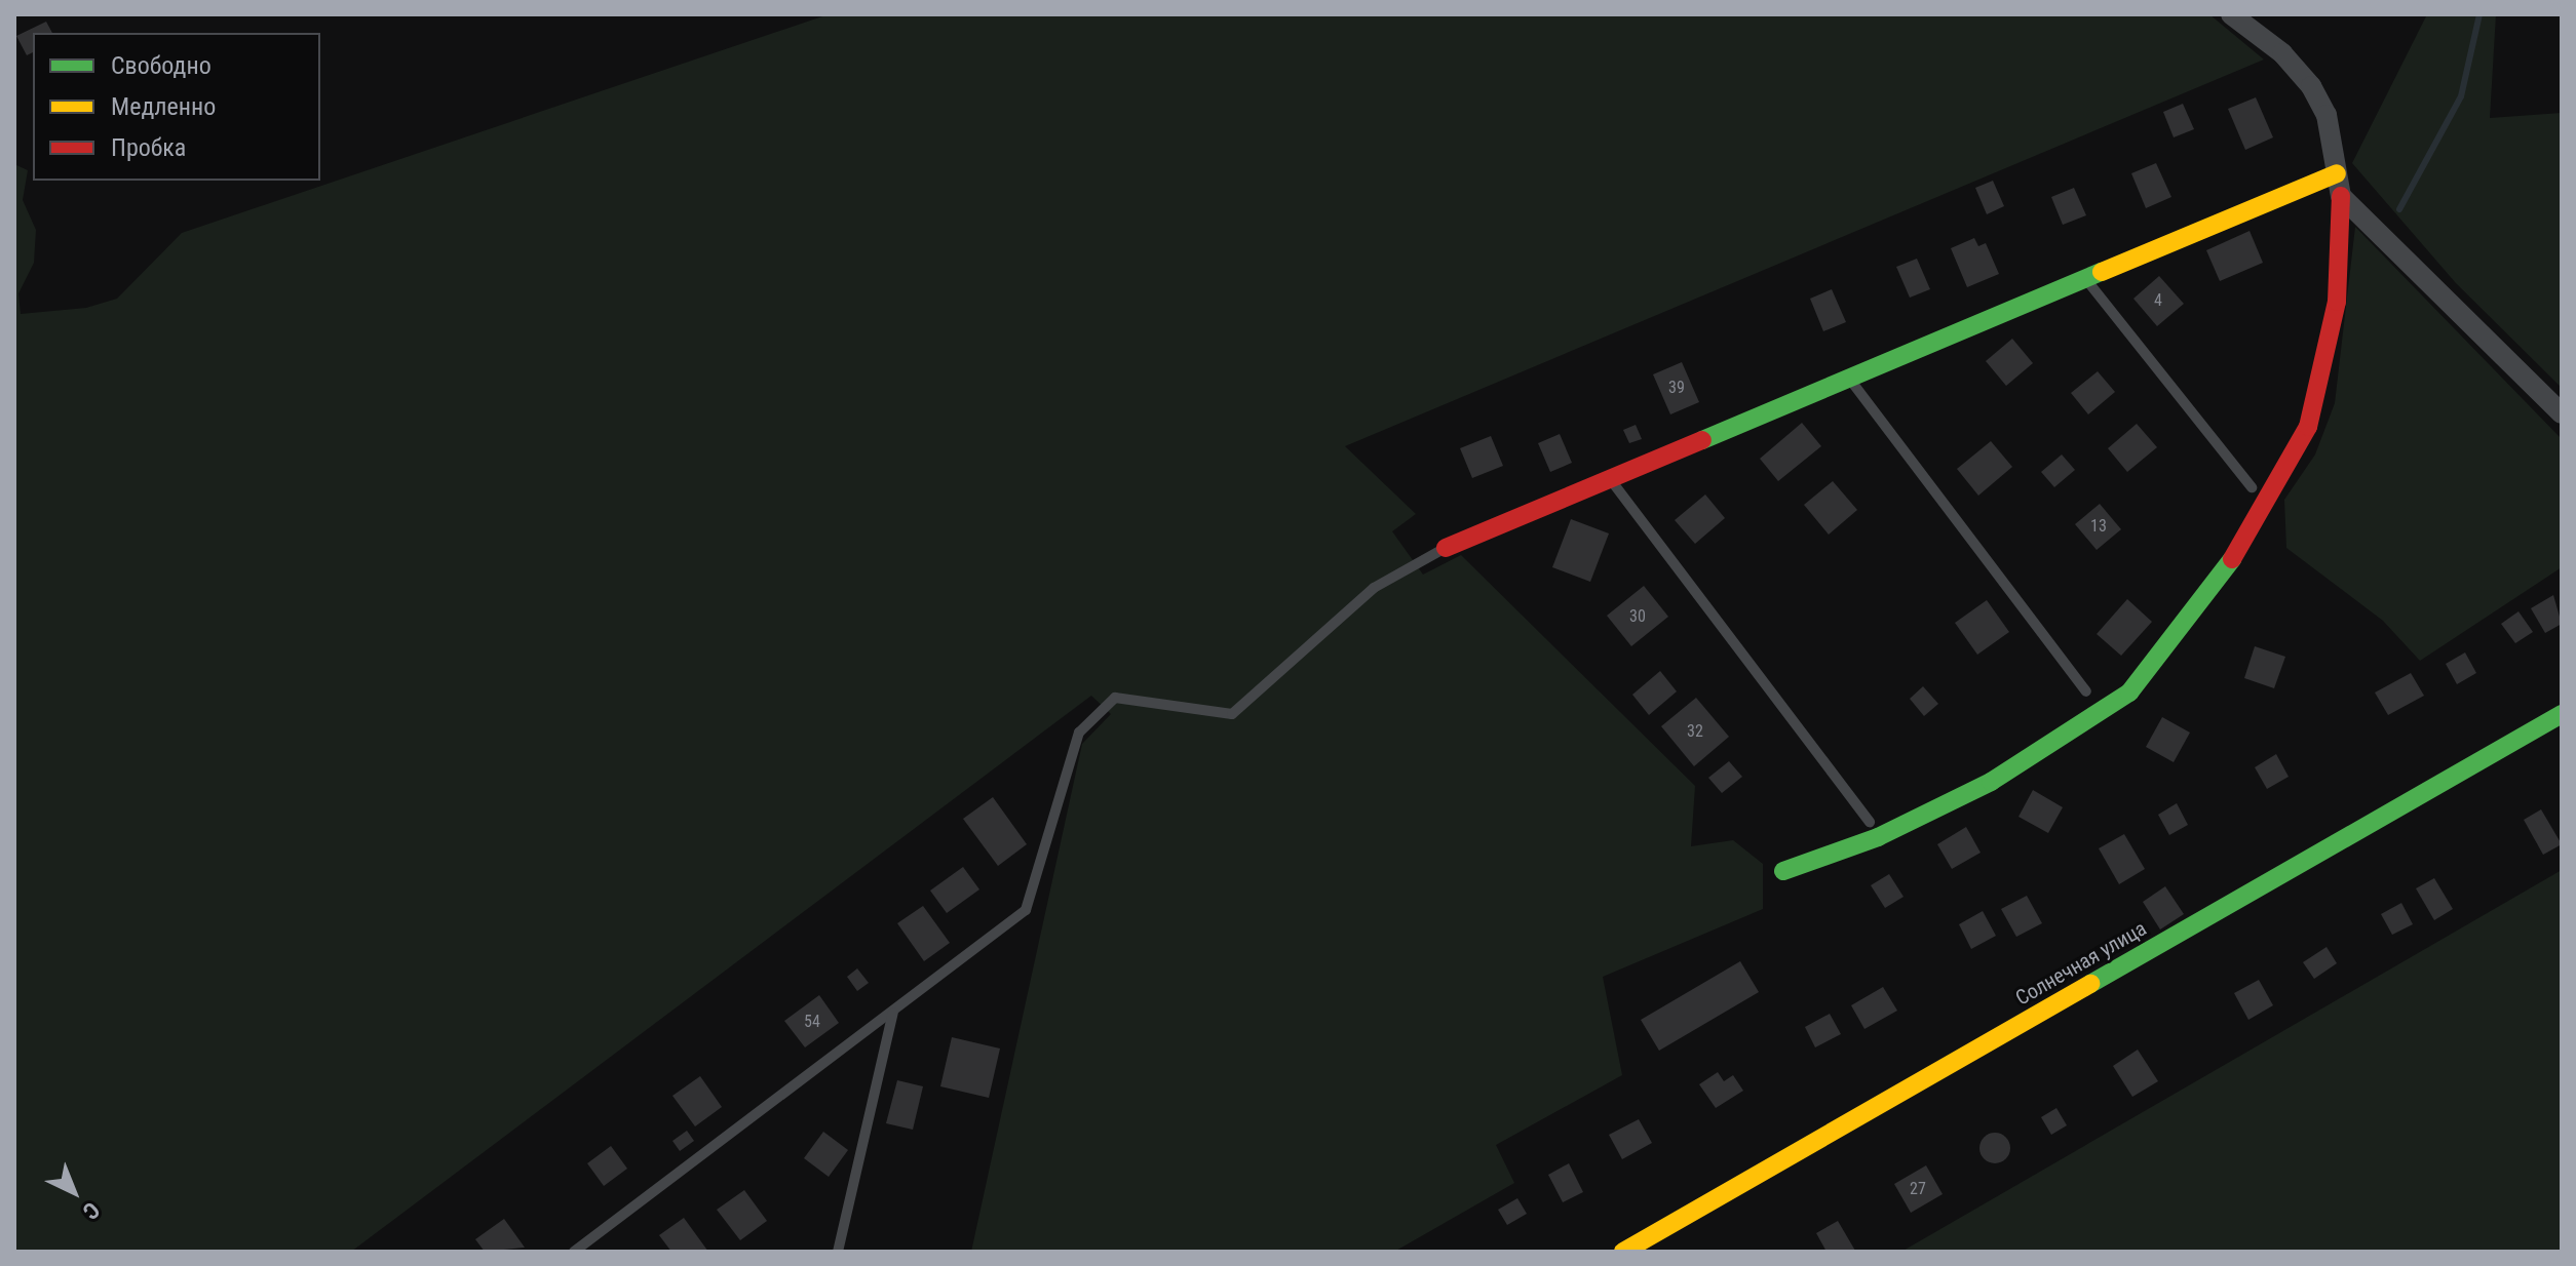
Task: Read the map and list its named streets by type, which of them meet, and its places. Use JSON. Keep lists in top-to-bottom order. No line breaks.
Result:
{"streets":{"street":["Солнечная улица"]},"house_numbers":["4","39","13","30","32","54","27"],"legend":["Свободно","Медленно","Пробка"],"north":"bottom right"}
